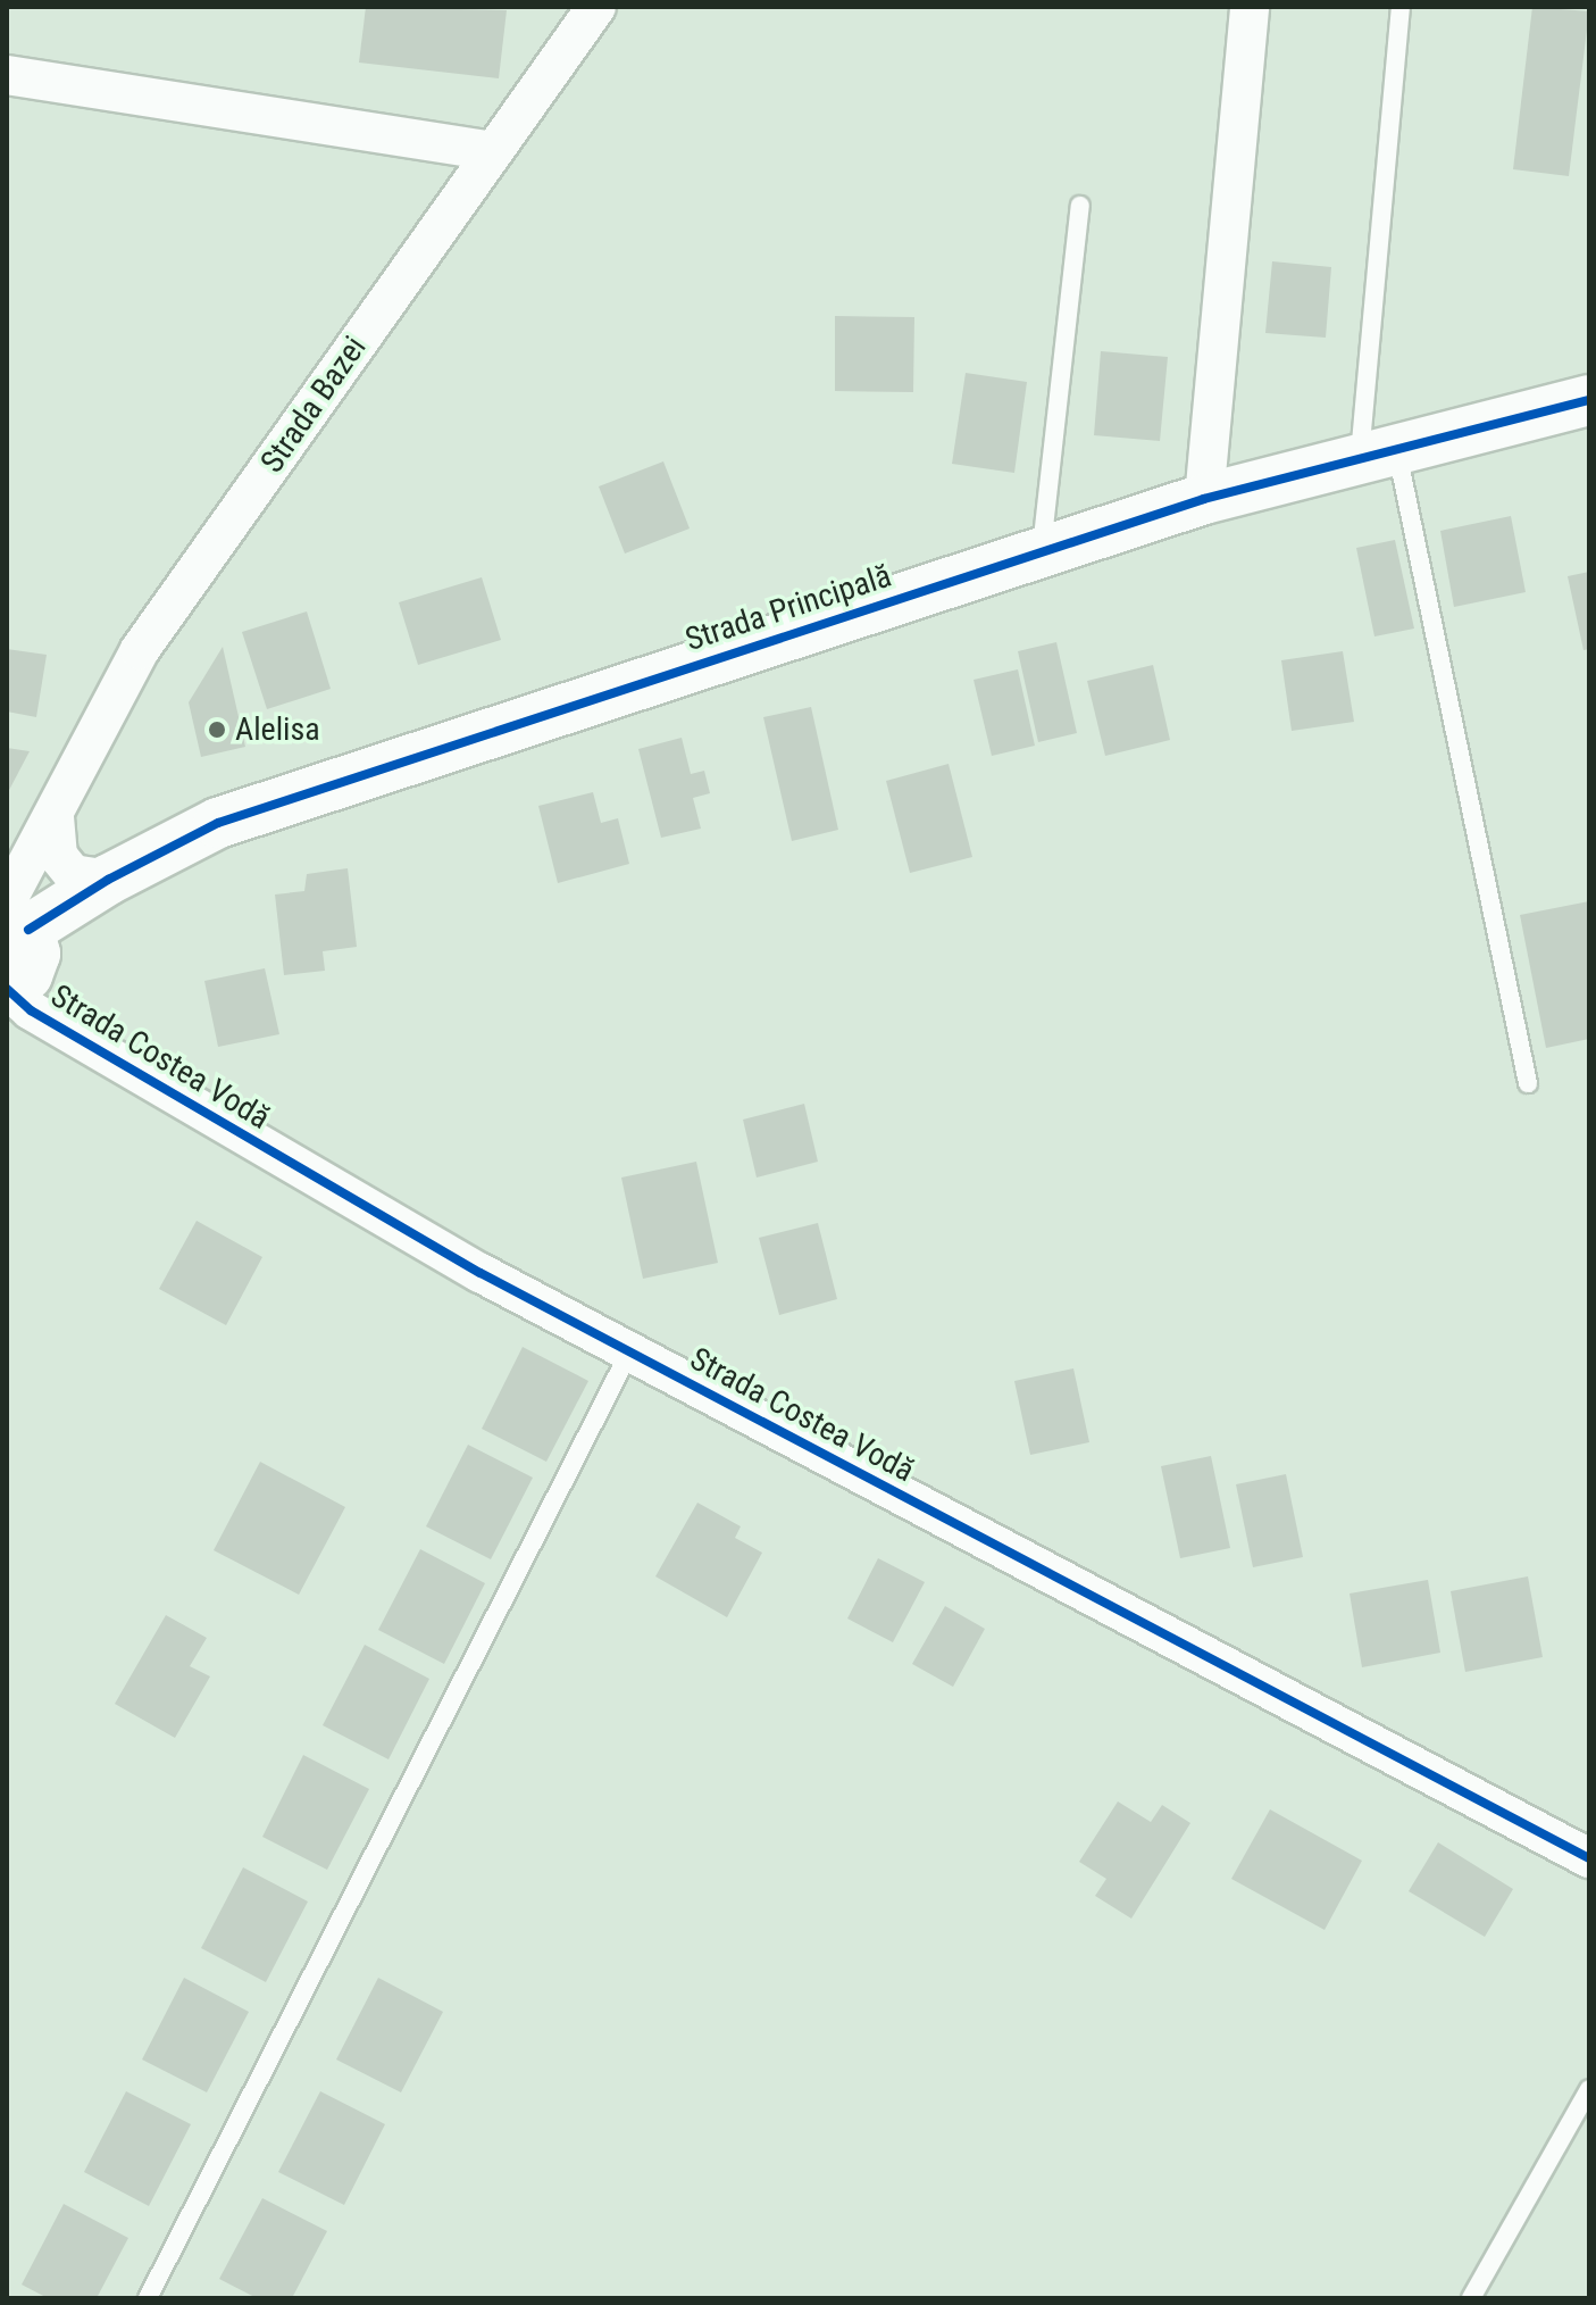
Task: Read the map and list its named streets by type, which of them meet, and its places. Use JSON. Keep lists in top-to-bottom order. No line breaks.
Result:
{"streets":{"street":["Strada Bazei","Strada Principală","Strada Costea Vodă"]},"crossings":[["Strada Bazei","Strada Principală"]],"places":["Alelisa"]}
